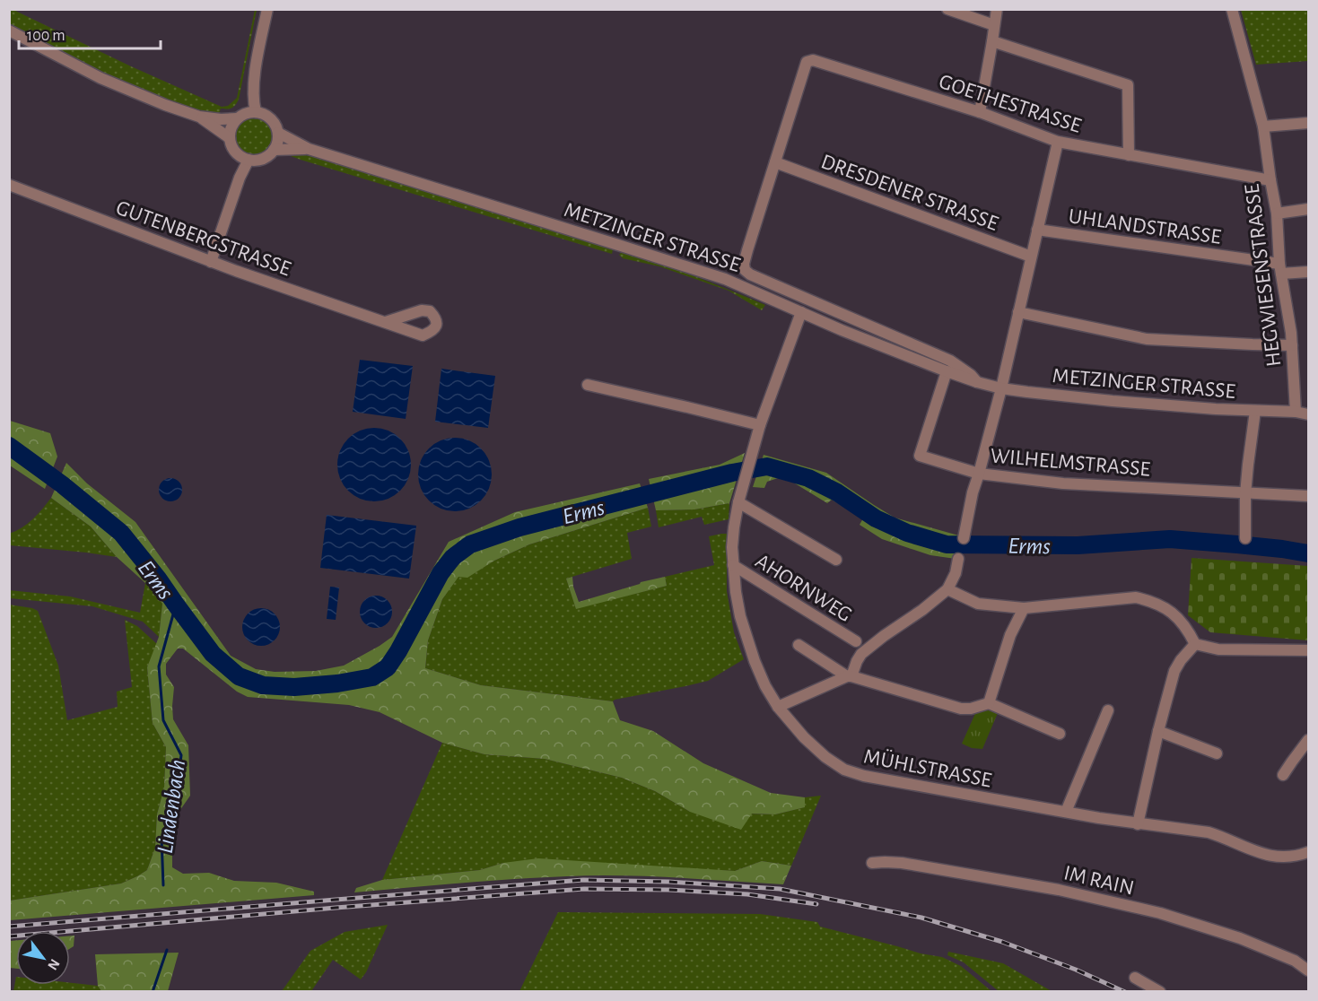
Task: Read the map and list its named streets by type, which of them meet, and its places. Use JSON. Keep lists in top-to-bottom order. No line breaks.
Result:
{"streets":{"street":["GOETHESTRASSE","DRESDENER STRASSE","UHLANDSTRASSE","METZINGER STRASSE","GUTENBERGSTRASSE","HEGWIESENSTRASSE","WILHELMSTRASSE","AHORNWEG","MÜHLSTRASSE","IM RAIN"]},"crossings":[["GOETHESTRASSE","DRESDENER STRASSE"],["GOETHESTRASSE","METZINGER STRASSE"],["GOETHESTRASSE","HEGWIESENSTRASSE"],["GOETHESTRASSE","WILHELMSTRASSE"],["DRESDENER STRASSE","METZINGER STRASSE"],["DRESDENER STRASSE","WILHELMSTRASSE"],["UHLANDSTRASSE","HEGWIESENSTRASSE"],["UHLANDSTRASSE","WILHELMSTRASSE"],["METZINGER STRASSE","HEGWIESENSTRASSE"],["METZINGER STRASSE","WILHELMSTRASSE"],["METZINGER STRASSE","MÜHLSTRASSE"],["AHORNWEG","MÜHLSTRASSE"]],"water":["Erms","Lindenbach"],"scale_bar":"100 m","north":"bottom right"}
